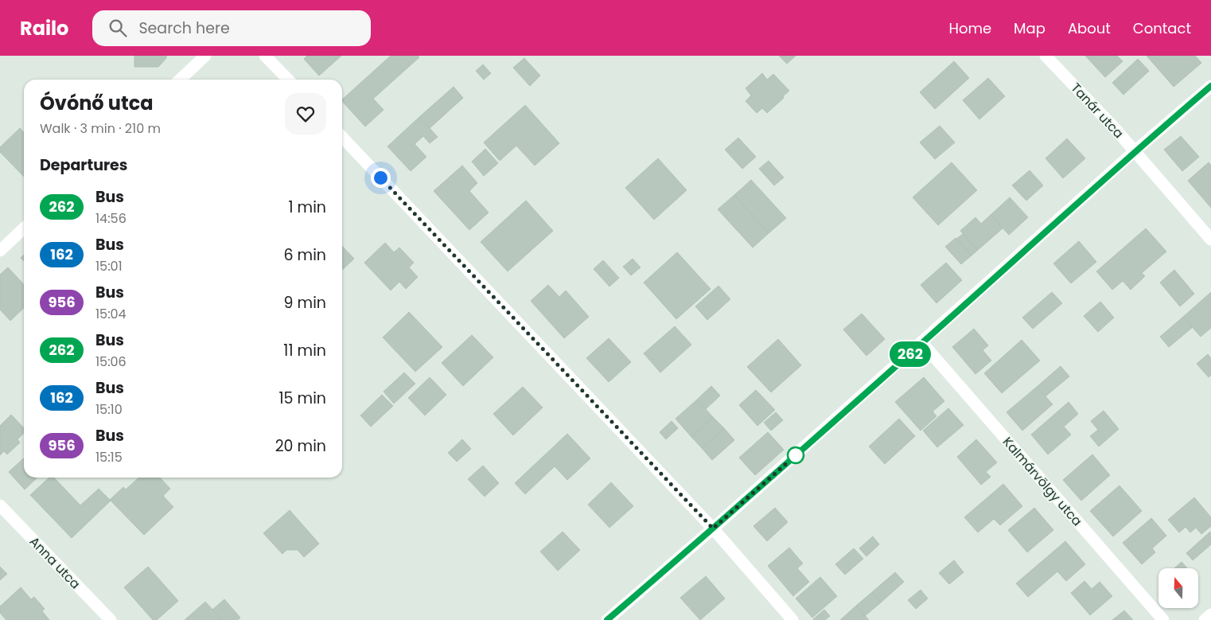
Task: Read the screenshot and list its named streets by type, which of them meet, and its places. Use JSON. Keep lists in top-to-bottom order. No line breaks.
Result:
{"streets":{"street":["Tanár utca","Kalmárvölgy utca","Anna utca"]},"lines":["bus line 262"],"north":"top","page":{"header":"Railo","search":"Search here","nav":["Home","Map","About","Contact"],"on_map":"262","heading":[["Óvónő utca","Walk · 3 min · 210 m"],"Departures"],"list":[{"mark":"262","name":"Bus","note":"14:56","value":"1 min"},{"mark":"162","name":"Bus","note":"15:01","value":"6 min"},{"mark":"956","name":"Bus","note":"15:04","value":"9 min"},{"mark":"262","name":"Bus","note":"15:06","value":"11 min"},{"mark":"162","name":"Bus","note":"15:10","value":"15 min"},{"mark":"956","name":"Bus","note":"15:15","value":"20 min"}]}}
